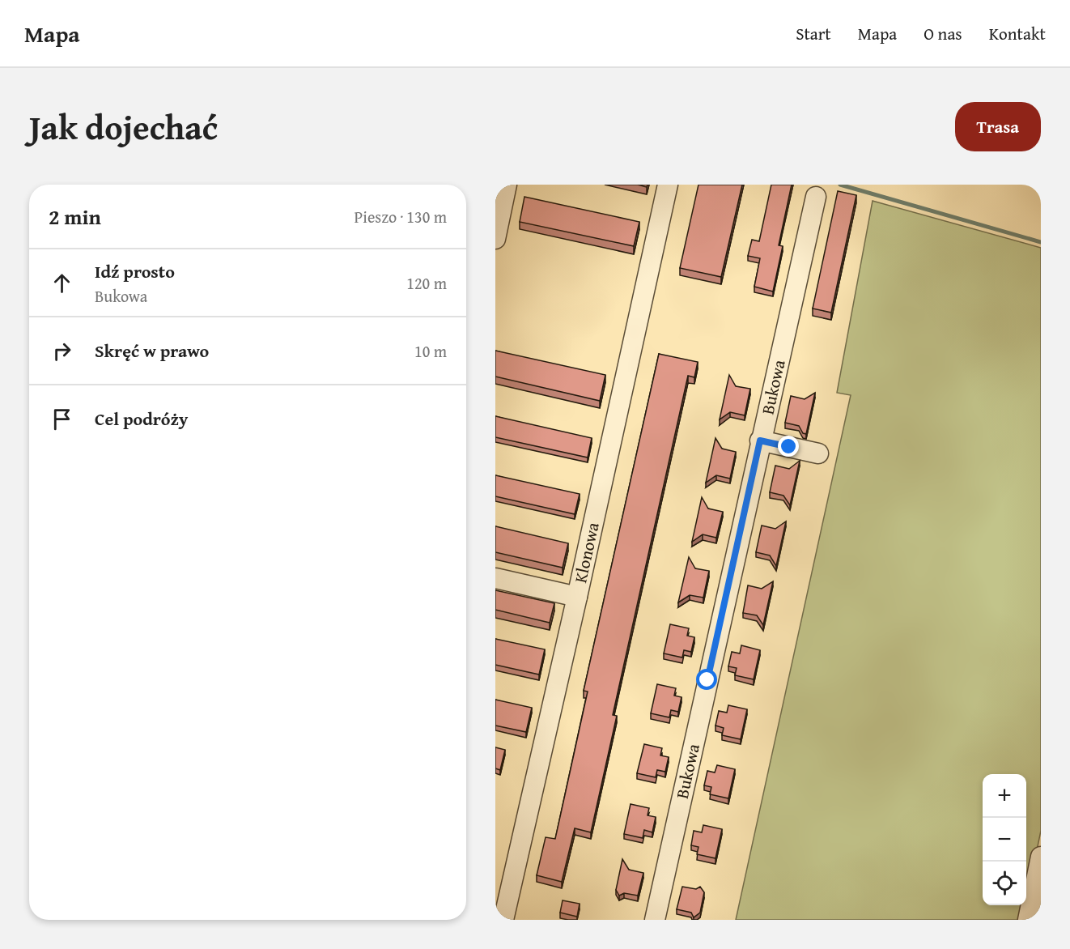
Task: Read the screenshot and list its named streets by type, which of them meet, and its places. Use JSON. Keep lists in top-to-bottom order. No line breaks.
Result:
{"streets":{"street":["Bukowa","Klonowa"]},"page":{"header":"Mapa","nav":["Start","Mapa","O nas","Kontakt"],"title":"Jak dojechać","buttons":"Trasa","heading":["2 min","Pieszo · 130 m"],"list":[["Idź prosto","Bukowa","120 m"],["Skręć w prawo","10 m"],"Cel podróży"],"map_buttons":["+","−"]}}
